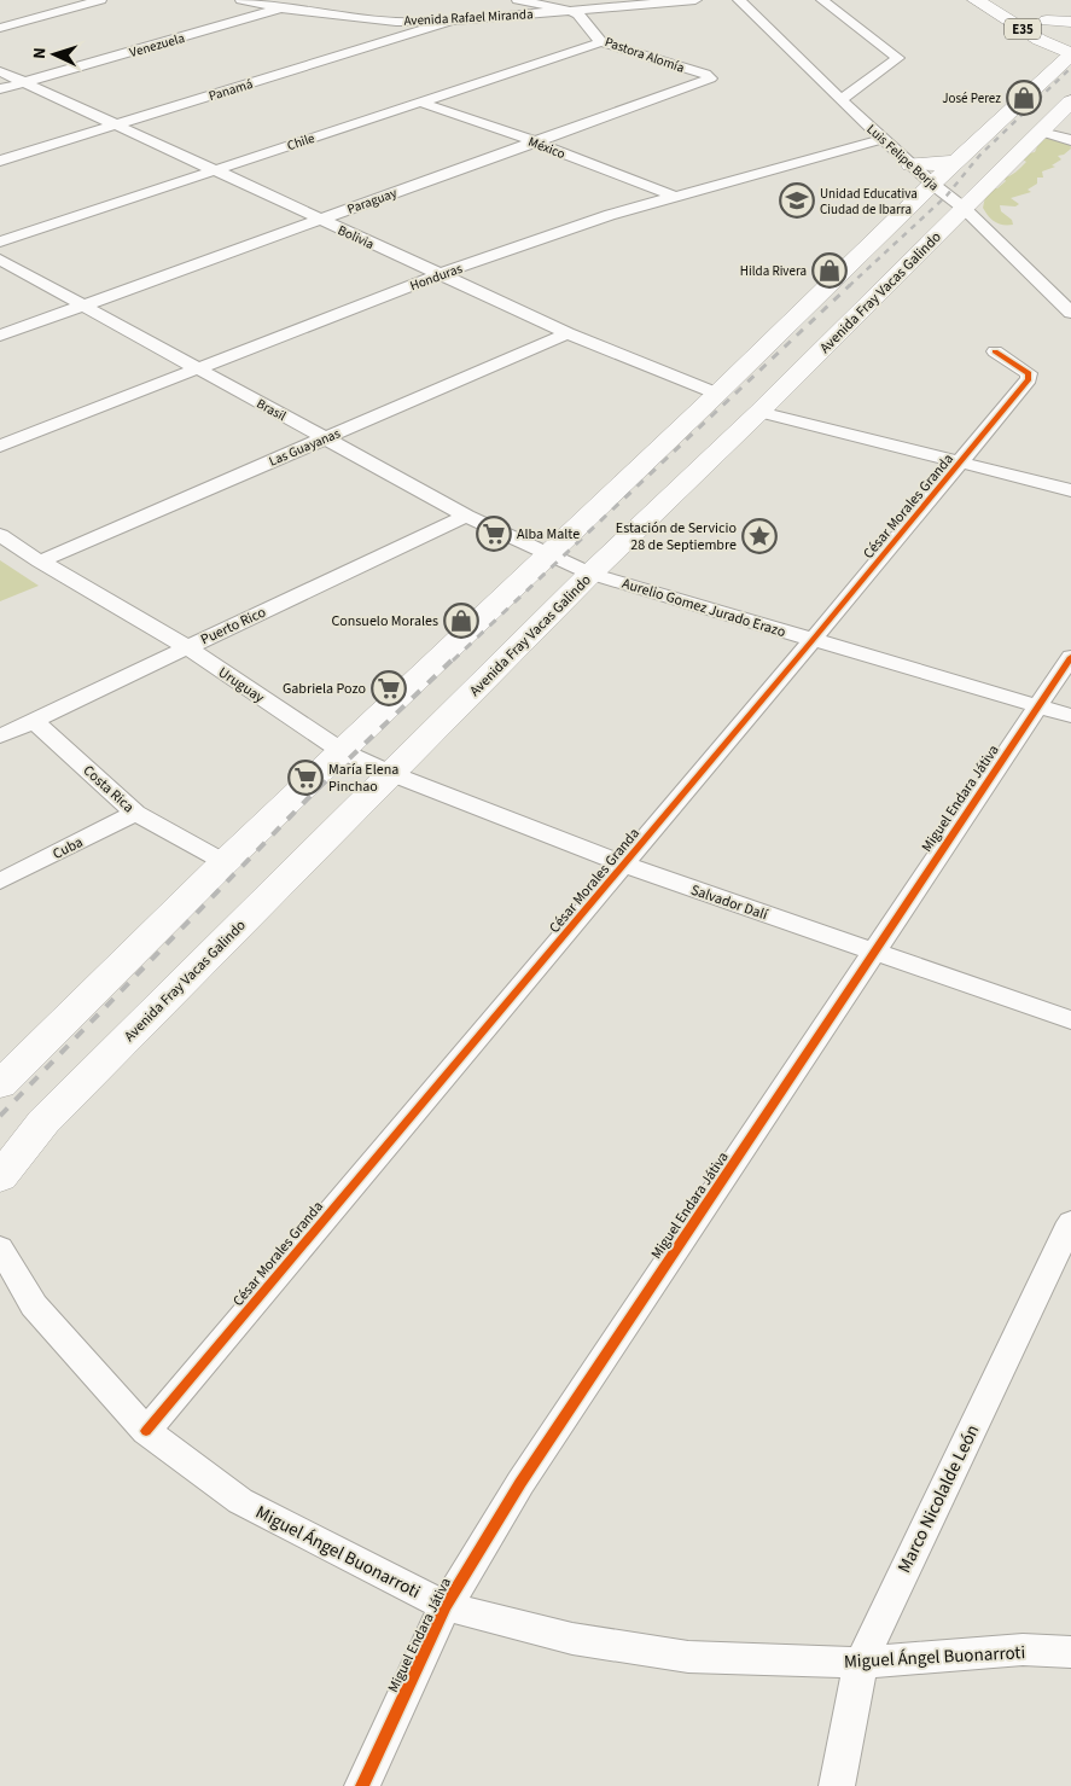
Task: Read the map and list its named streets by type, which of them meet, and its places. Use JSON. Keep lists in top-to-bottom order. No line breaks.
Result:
{"streets":{"main road":["E35","Avenida Fray Vacas Galindo"],"street":["Avenida Rafael Miranda","Venezuela","Pastora Alomía","Panamá","Chile","México","Luis Felipe Borja","Paraguay","Bolivia","Honduras","Brasil","Las Guayanas","César Morales Granda","Aurelio Gomez Jurado Erazo","Puerto Rico","Uruguay","Costa Rica","Miguel Endara Játiva","Cuba","Salvador Dalí","Marco Nicolalde León","Miguel Ángel Buonarroti"]},"crossings":[["Avenida Rafael Miranda","Venezuela"],["Avenida Rafael Miranda","Pastora Alomía"],["Avenida Rafael Miranda","Panamá"],["Venezuela","Bolivia"],["Pastora Alomía","Chile"],["Pastora Alomía","Paraguay"],["Panamá","Bolivia"],["Chile","México"],["Chile","Bolivia"],["México","Paraguay"],["México","Honduras"],["Luis Felipe Borja","Honduras"],["Luis Felipe Borja","Avenida Fray Vacas Galindo"],["Paraguay","Bolivia"],["Paraguay","Brasil"],["Bolivia","Honduras"],["Bolivia","Las Guayanas"],["Honduras","Brasil"],["Avenida Fray Vacas Galindo","Aurelio Gomez Jurado Erazo"],["Avenida Fray Vacas Galindo","Uruguay"],["Avenida Fray Vacas Galindo","Salvador Dalí"],["Brasil","Las Guayanas"],["Brasil","Aurelio Gomez Jurado Erazo"],["Brasil","Puerto Rico"],["Las Guayanas","Uruguay"],["César Morales Granda","Aurelio Gomez Jurado Erazo"],["César Morales Granda","Salvador Dalí"],["César Morales Granda","Miguel Ángel Buonarroti"],["Aurelio Gomez Jurado Erazo","Miguel Endara Játiva"],["Puerto Rico","Uruguay"],["Puerto Rico","Costa Rica"],["Uruguay","Salvador Dalí"],["Costa Rica","Cuba"],["Miguel Endara Játiva","Salvador Dalí"],["Miguel Endara Játiva","Miguel Ángel Buonarroti"],["Marco Nicolalde León","Miguel Ángel Buonarroti"]],"places":{"shop":["José Perez","Hilda Rivera","Consuelo Morales"],"school or university":["Unidad Educativa Ciudad de Ibarra"],"supermarket":["Alba Malte","Gabriela Pozo","María Elena Pinchao"],"place":["Estación de Servicio 28 de Septiembre"]},"north":"left"}
